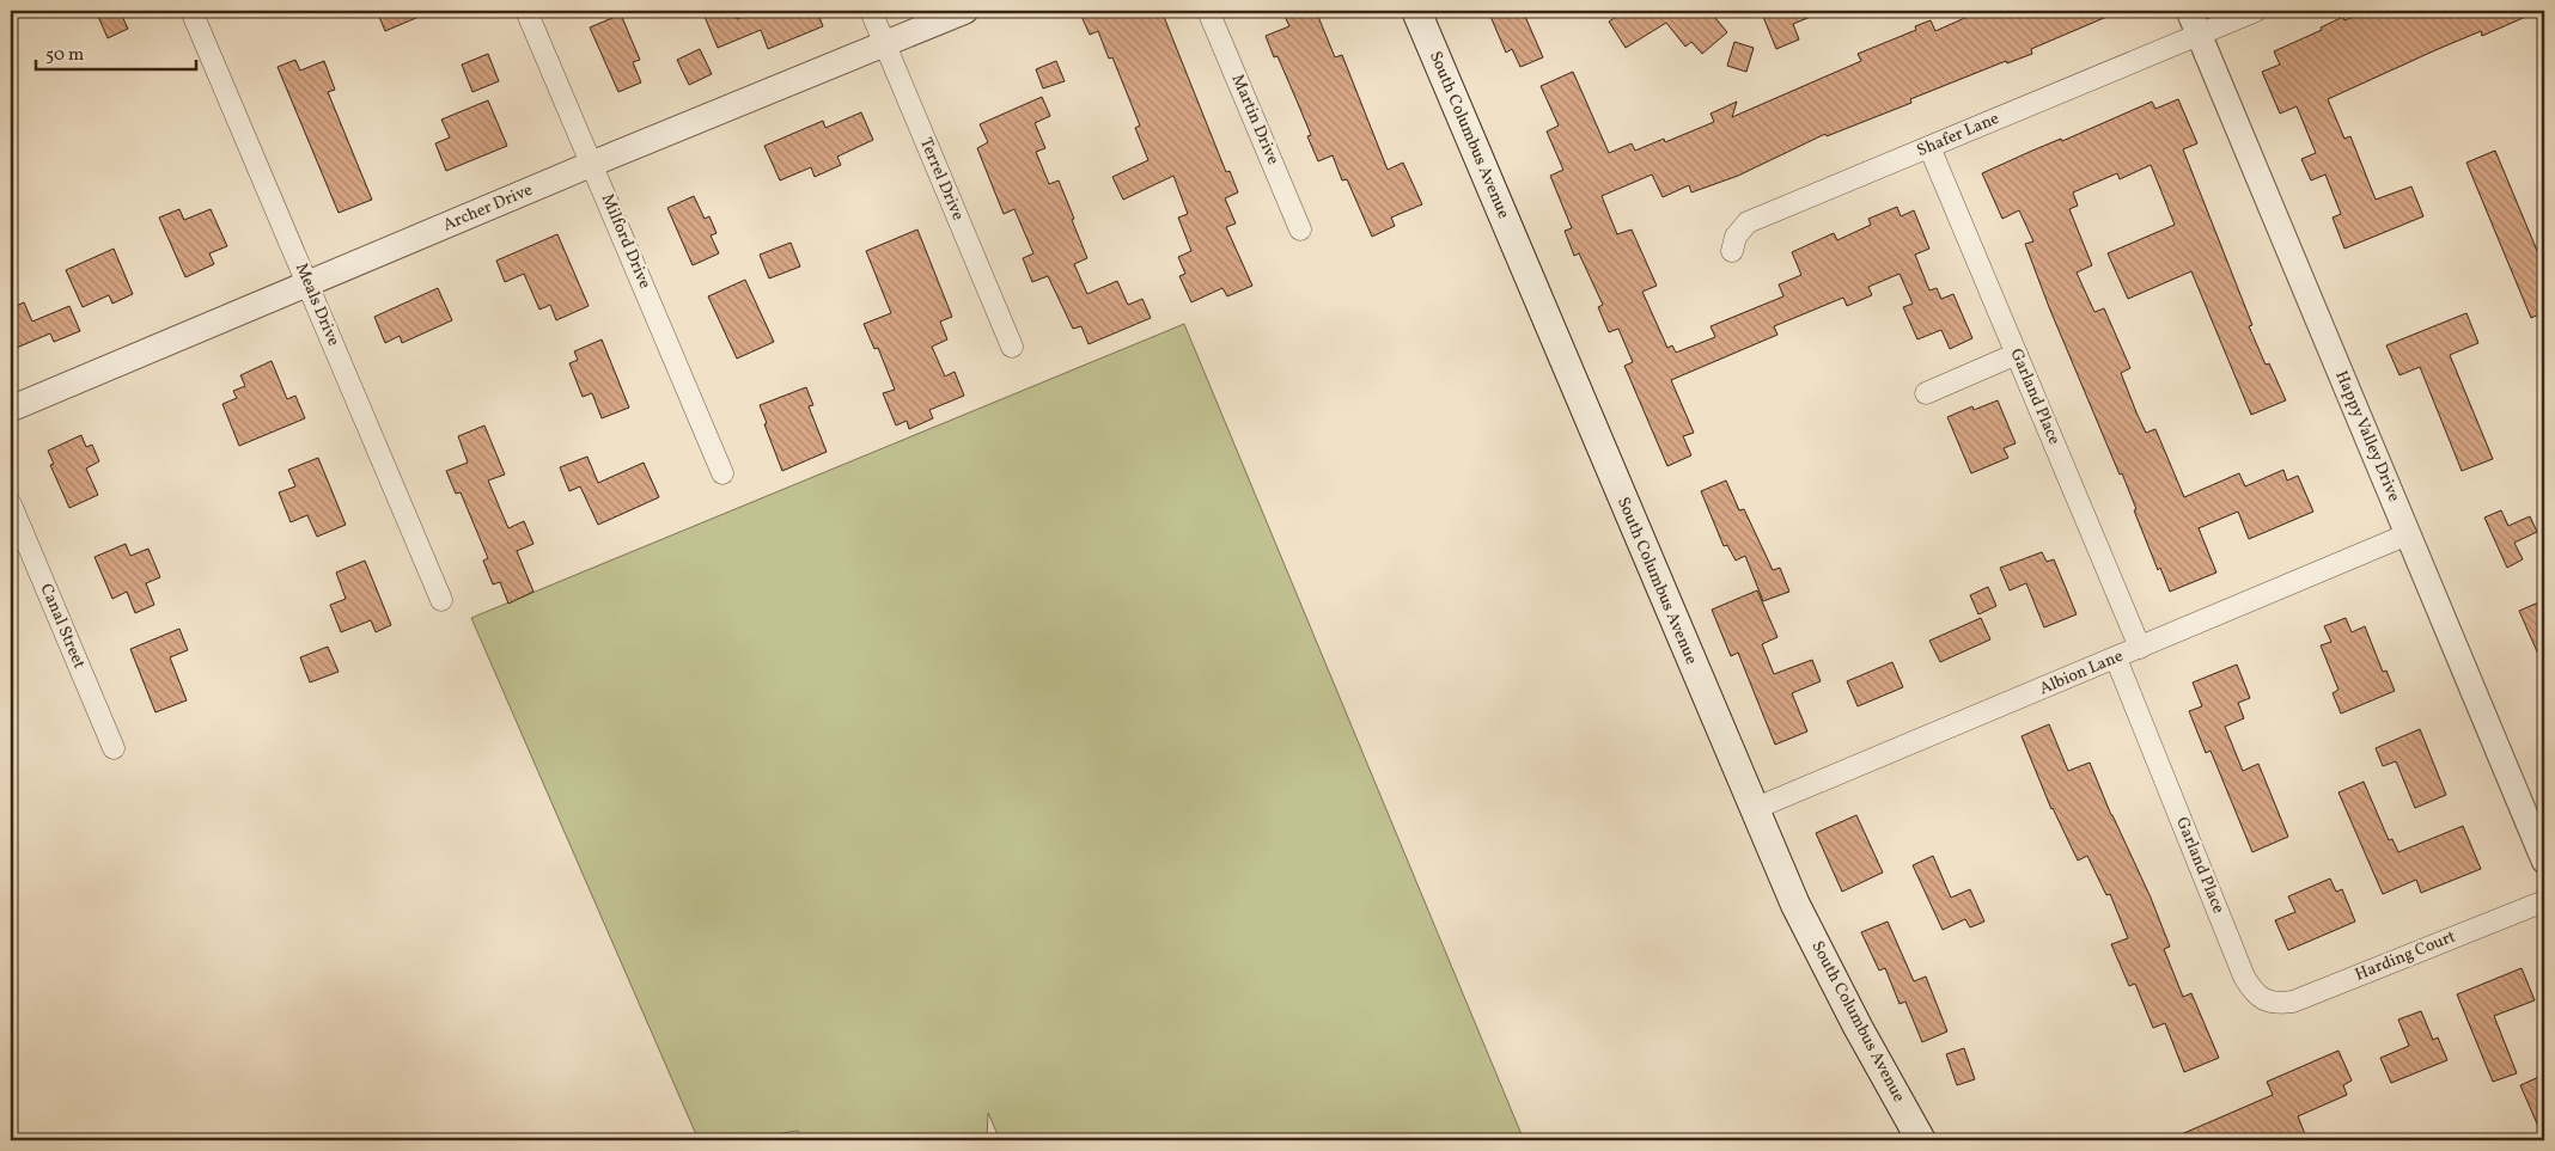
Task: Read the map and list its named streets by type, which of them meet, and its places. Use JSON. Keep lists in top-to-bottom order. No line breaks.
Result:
{"streets":{"main road":["South Columbus Avenue"],"street":["Martin Drive","Shafer Lane","Terrel Drive","Archer Drive","Milford Drive","Meals Drive","Garland Place","Happy Valley Drive","Canal Street","Albion Lane","Harding Court"]},"crossings":[["South Columbus Avenue","Albion Lane"],["Shafer Lane","Garland Place"],["Shafer Lane","Happy Valley Drive"],["Terrel Drive","Archer Drive"],["Archer Drive","Milford Drive"],["Archer Drive","Meals Drive"],["Garland Place","Albion Lane"],["Garland Place","Harding Court"],["Happy Valley Drive","Albion Lane"]],"scale_bar":"50 m"}
